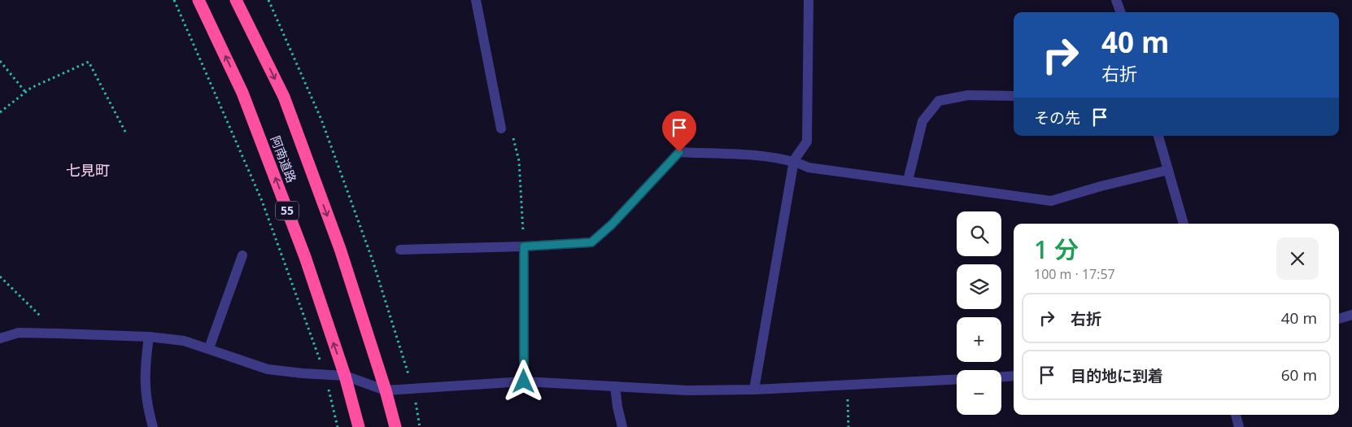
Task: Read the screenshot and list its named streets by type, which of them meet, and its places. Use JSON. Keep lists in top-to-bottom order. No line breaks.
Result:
{"streets":{"highway":["阿南道路","55"]},"districts":["七見町"],"page":{"turn":["40 m","右折"],"then":"その先","map_buttons":["+","−"],"heading":["1 分","100 m · 17:57"],"list":[{"name":"右折","value":"40 m"},{"name":"目的地に到着","value":"60 m"}]}}
